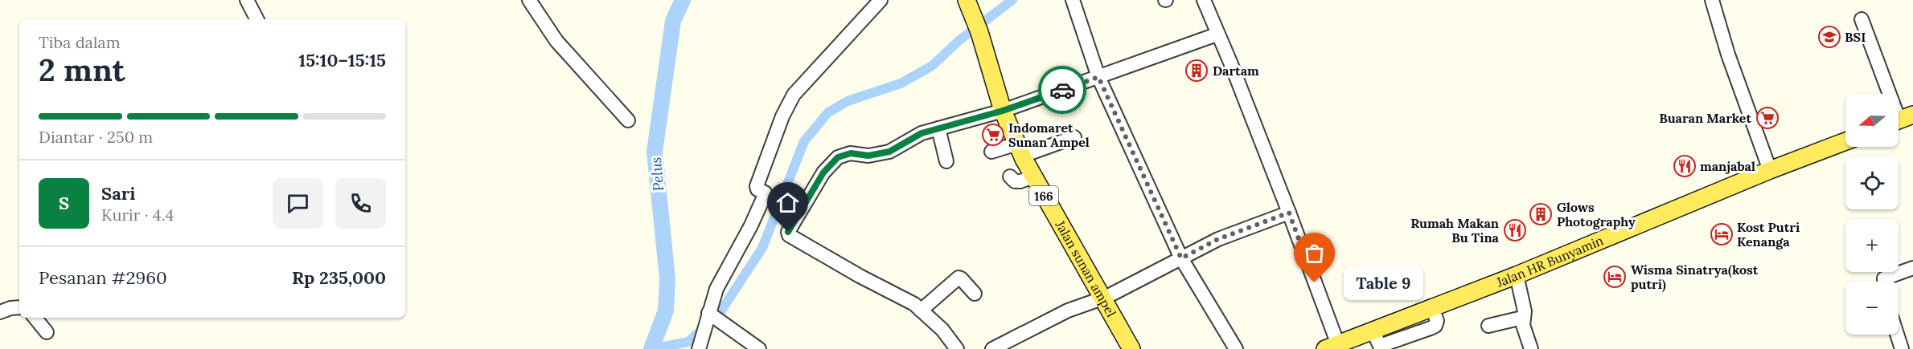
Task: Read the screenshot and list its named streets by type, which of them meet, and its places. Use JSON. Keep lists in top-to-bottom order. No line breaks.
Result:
{"streets":{"main road":["166","Jalan HR Bunyamin","Jalan sunan ampel"]},"water":["Pelus"],"places":{"school or university":["BSI"],"building":["Dartam","Glows Photography"],"supermarket":["Buaran Market","Indomaret Sunan Ampel"],"restaurant":["manjabal","Rumah Makan Bu Tina"],"hotel":["Kost Putri Kenanga","Wisma Sinatrya(kost putri)"],"other":["Table 9"]},"north":"left","page":{"heading":["2 mnt","Tiba dalam","15:10–15:15"],"panel":["Sari","Kurir · 4.4","Pesanan #2960","Rp 235,000"],"map_buttons":["+","−"],"bar":"Diantar · 250 m","round":"S","bubble":"Table 9"}}
